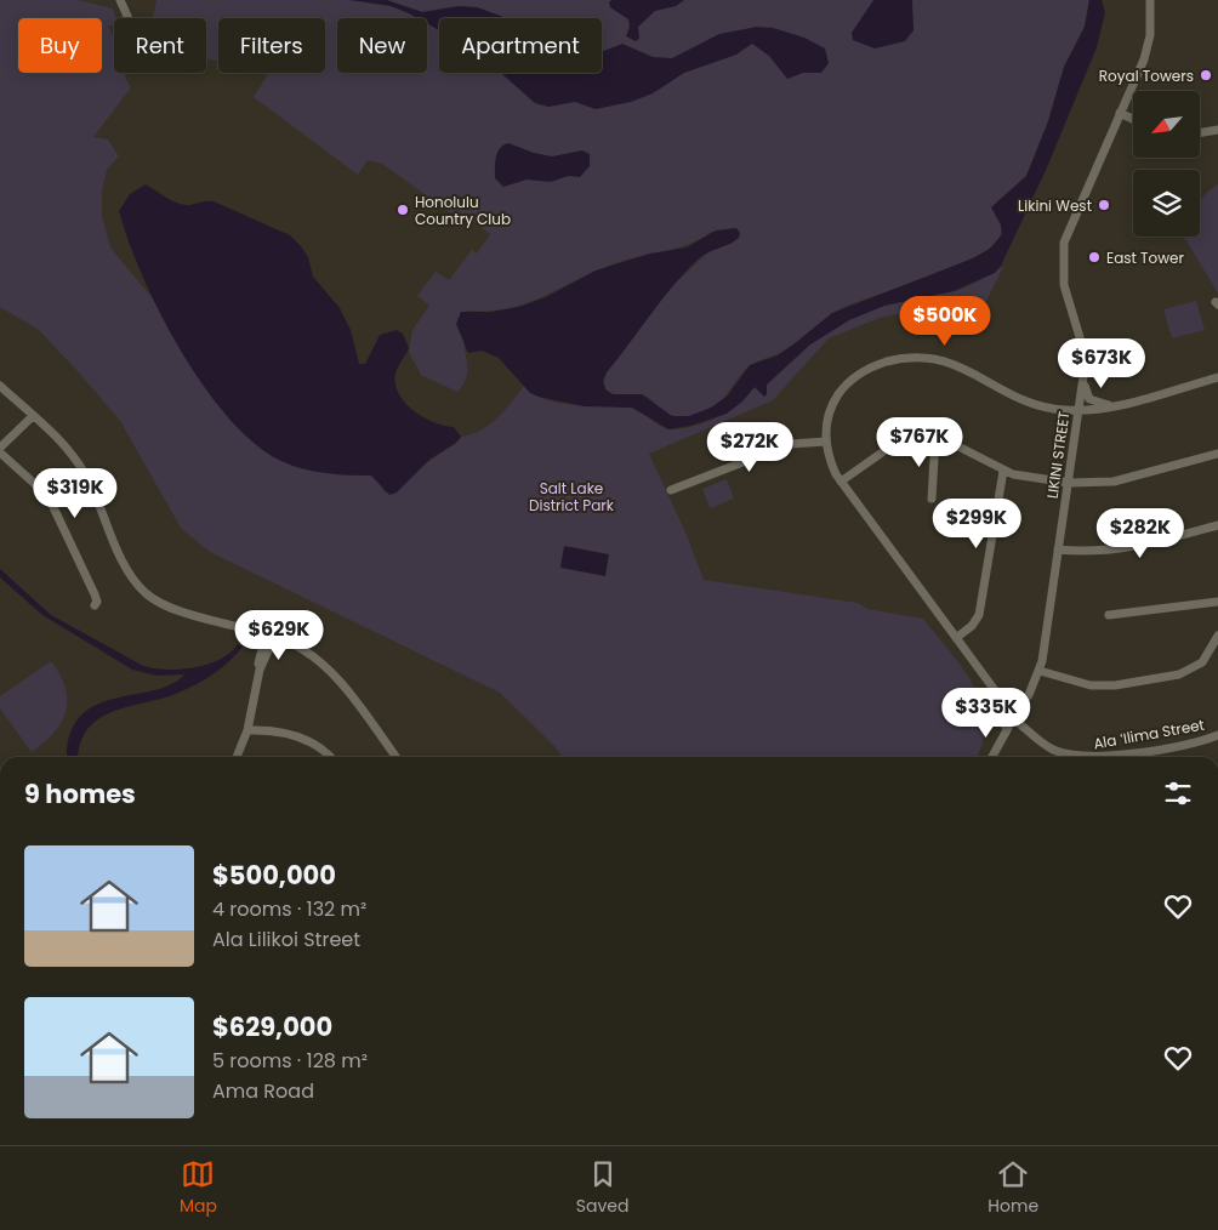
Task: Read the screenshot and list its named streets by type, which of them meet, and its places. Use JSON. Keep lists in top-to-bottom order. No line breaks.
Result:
{"streets":{"street":["LIKINI STREET","Ala ʻIlima Street"]},"crossings":[["LIKINI STREET","Ala ʻIlima Street"]],"parks":["Salt Lake District Park"],"places":["Royal Towers","Likini West","Honolulu Country Club","East Tower"],"north":"bottom left","page":{"chip":["Buy","Rent","Filters","New","Apartment"],"price":["$500K","$673K","$767K","$272K","$319K","$299K","$282K","$629K","$335K"],"heading":"9 homes","list":[{"name":"$500,000","note":"4 rooms · 132 m² · Ala Lilikoi Street"},{"name":"$629,000","note":"5 rooms · 128 m² · Ama Road"}],"tabs":["Map","Saved","Home"]}}
